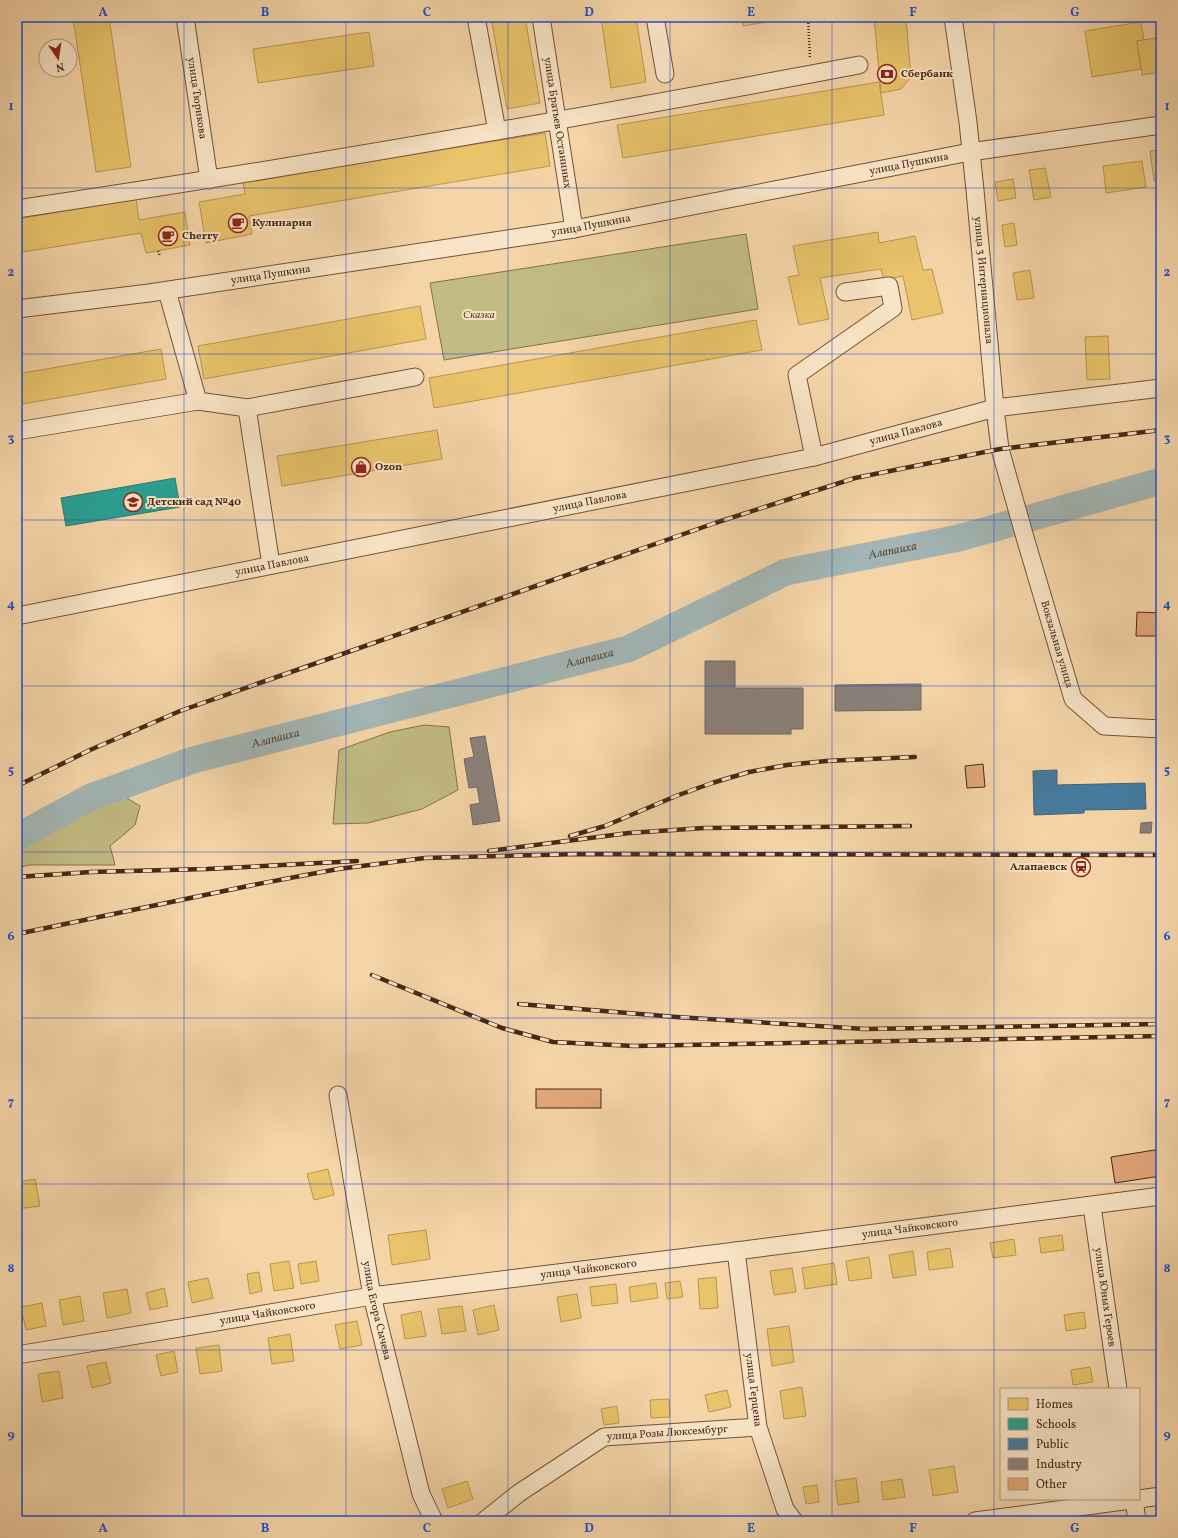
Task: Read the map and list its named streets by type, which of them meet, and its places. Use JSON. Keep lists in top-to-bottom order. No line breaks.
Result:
{"streets":{"street":["улица Тюрикова","улица Братьев Останиных","улица Пушкина","улица 3 Интернационала","улица Павлова","Вокзальная улица","улица Чайковского","улица Юных Героев","улица Егора Сычева","улица Герцена","улица Розы Люксембург"]},"crossings":[["улица Братьев Останиных","улица Пушкина"],["улица Пушкина","улица 3 Интернационала"],["улица 3 Интернационала","улица Павлова"],["улица 3 Интернационала","Вокзальная улица"],["улица Чайковского","улица Юных Героев"],["улица Чайковского","улица Егора Сычева"],["улица Чайковского","улица Герцена"],["улица Герцена","улица Розы Люксембург"]],"water":["Алапаиха"],"parks":["Сказка"],"places":{"bank":["Сбербанк"],"cafe":["Кулинария","Cherry"],"shop":["Ozon"],"school or university":["Детский сад №40"],"station":["Алапаевск"]},"legend":["Homes","Schools","Public","Industry","Other"],"north":"bottom","grid":{"columns":["A","B","C","D","E","F","G"],"rows":["1","2","3","4","5","6","7","8","9"]}}
